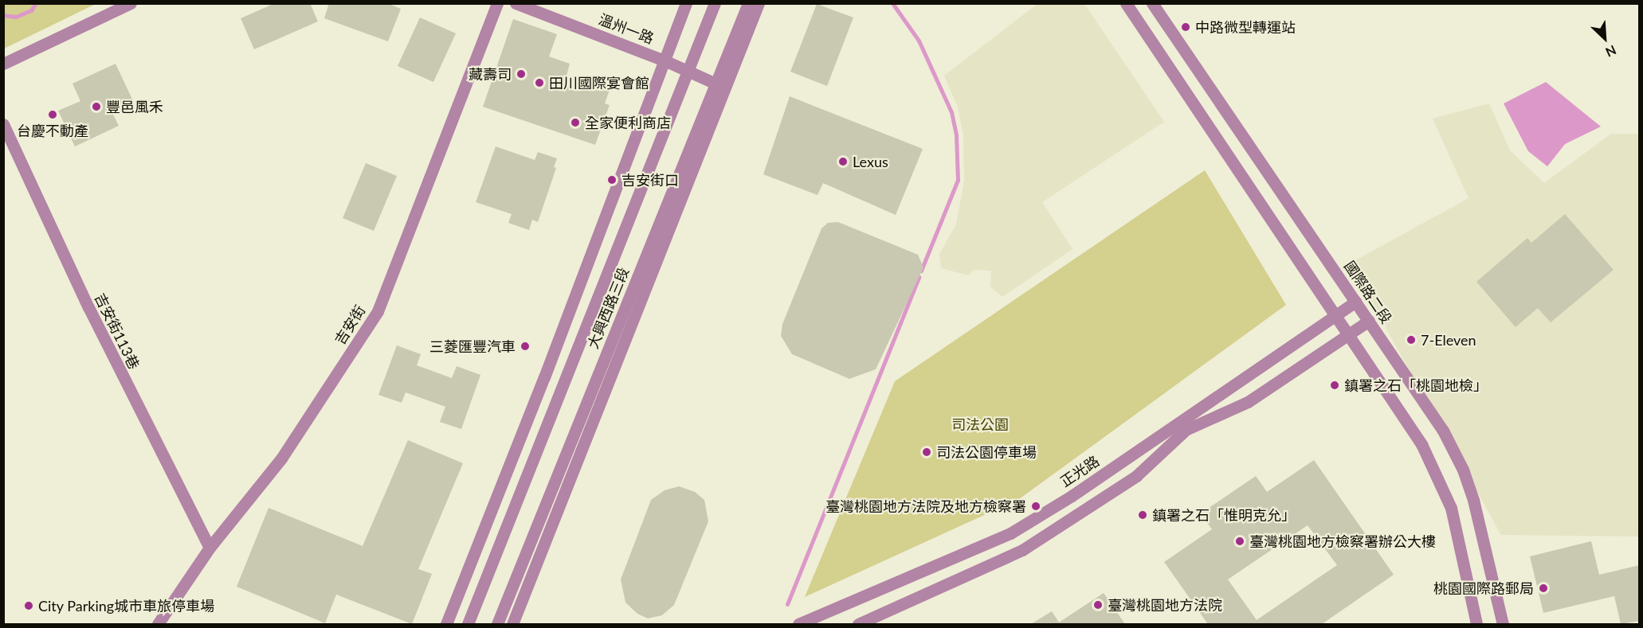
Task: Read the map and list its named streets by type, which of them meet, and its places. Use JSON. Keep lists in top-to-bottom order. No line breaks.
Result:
{"streets":{"street":["溫州一路","國際路二段","大興西路三段","吉安街","吉安街113巷","正光路"]},"crossings":[["溫州一路","大興西路三段"],["國際路二段","正光路"],["吉安街","吉安街113巷"]],"parks":["司法公園"],"places":["中路微型轉運站","藏壽司","田川國際宴會館","豐邑風禾","台慶不動產","全家便利商店","Lexus","吉安街口","7-Eleven","三菱匯豐汽車","鎮署之石「桃園地檢」","司法公園停車場","臺灣桃園地方法院及地方檢察署","鎮署之石「惟明克允」","臺灣桃園地方檢察署辦公大樓","桃園國際路郵局","臺灣桃園地方法院","City Parking城市車旅停車場"],"north":"bottom right"}
